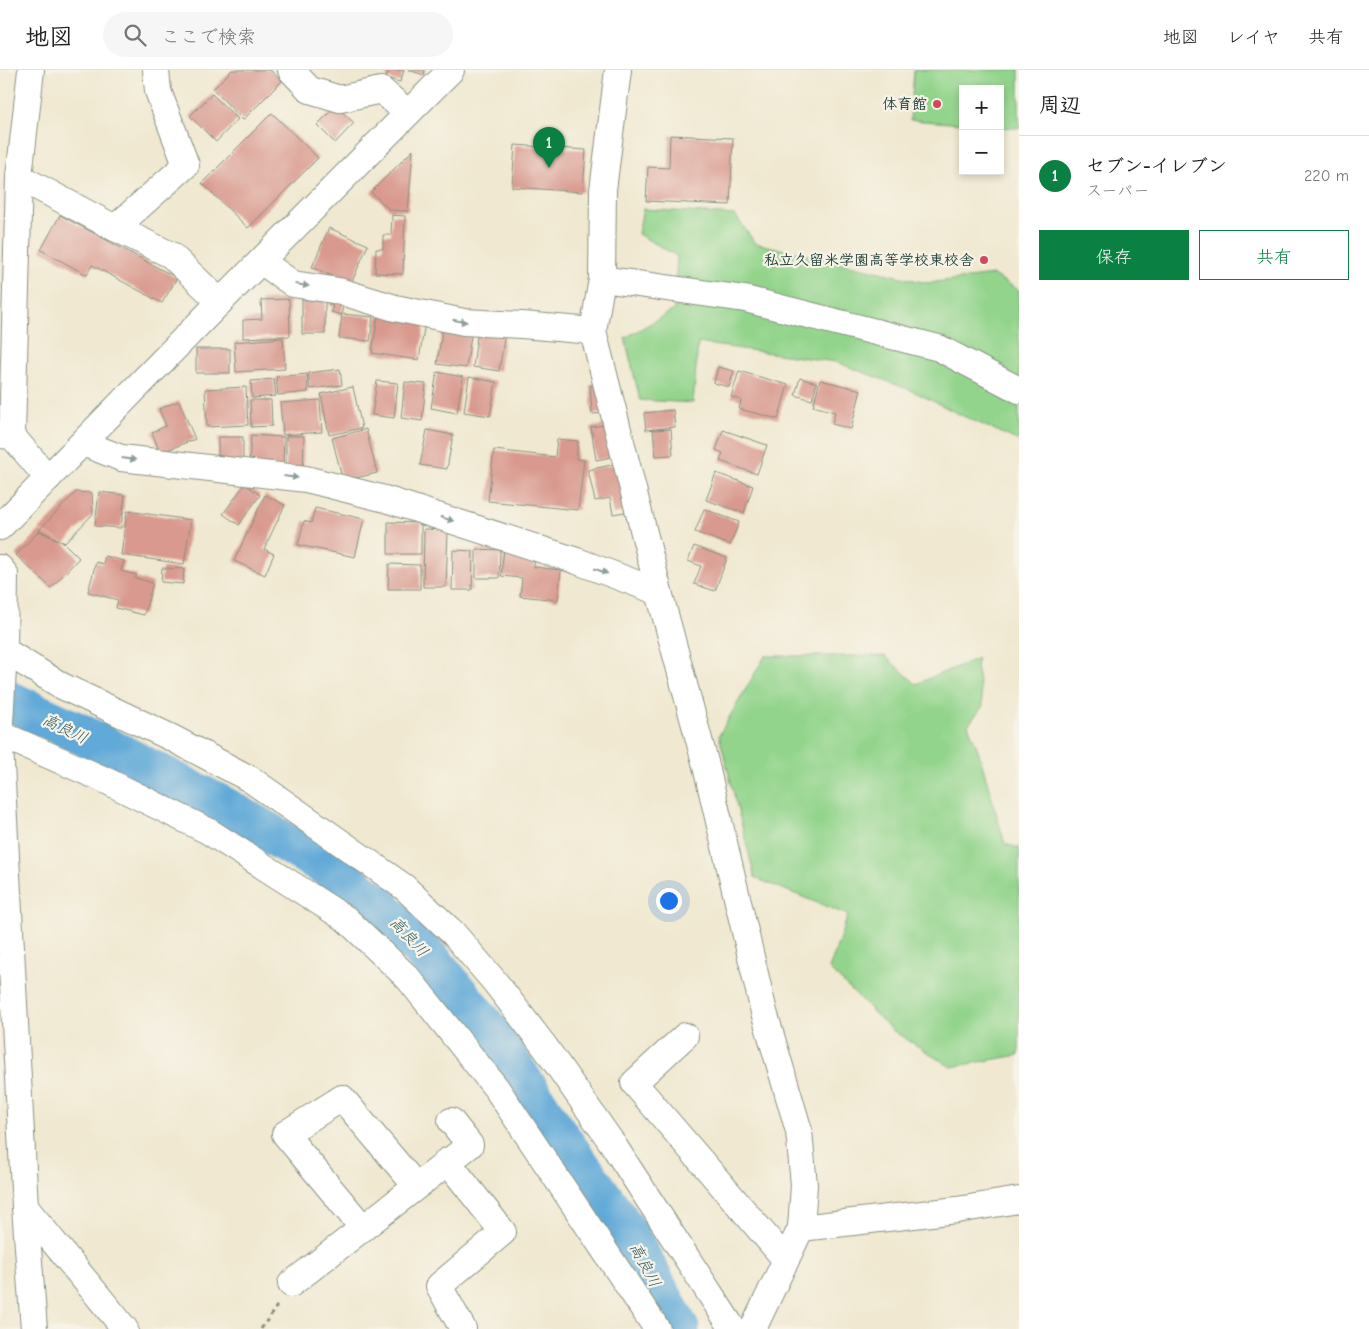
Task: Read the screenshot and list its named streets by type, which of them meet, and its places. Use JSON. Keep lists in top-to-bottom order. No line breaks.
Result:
{"water":["高良川"],"places":["体育館","私立久留米学園高等学校東校舎"],"page":{"header":"地図","search":"ここで検索","nav":["地図","レイヤ","共有"],"heading":"周辺","map_buttons":["+","−"],"pins":"1","list":[{"mark":"1","name":"セブン-イレブン","note":"スーパー","value":"220 m"}],"buttons":["保存","共有"]}}
